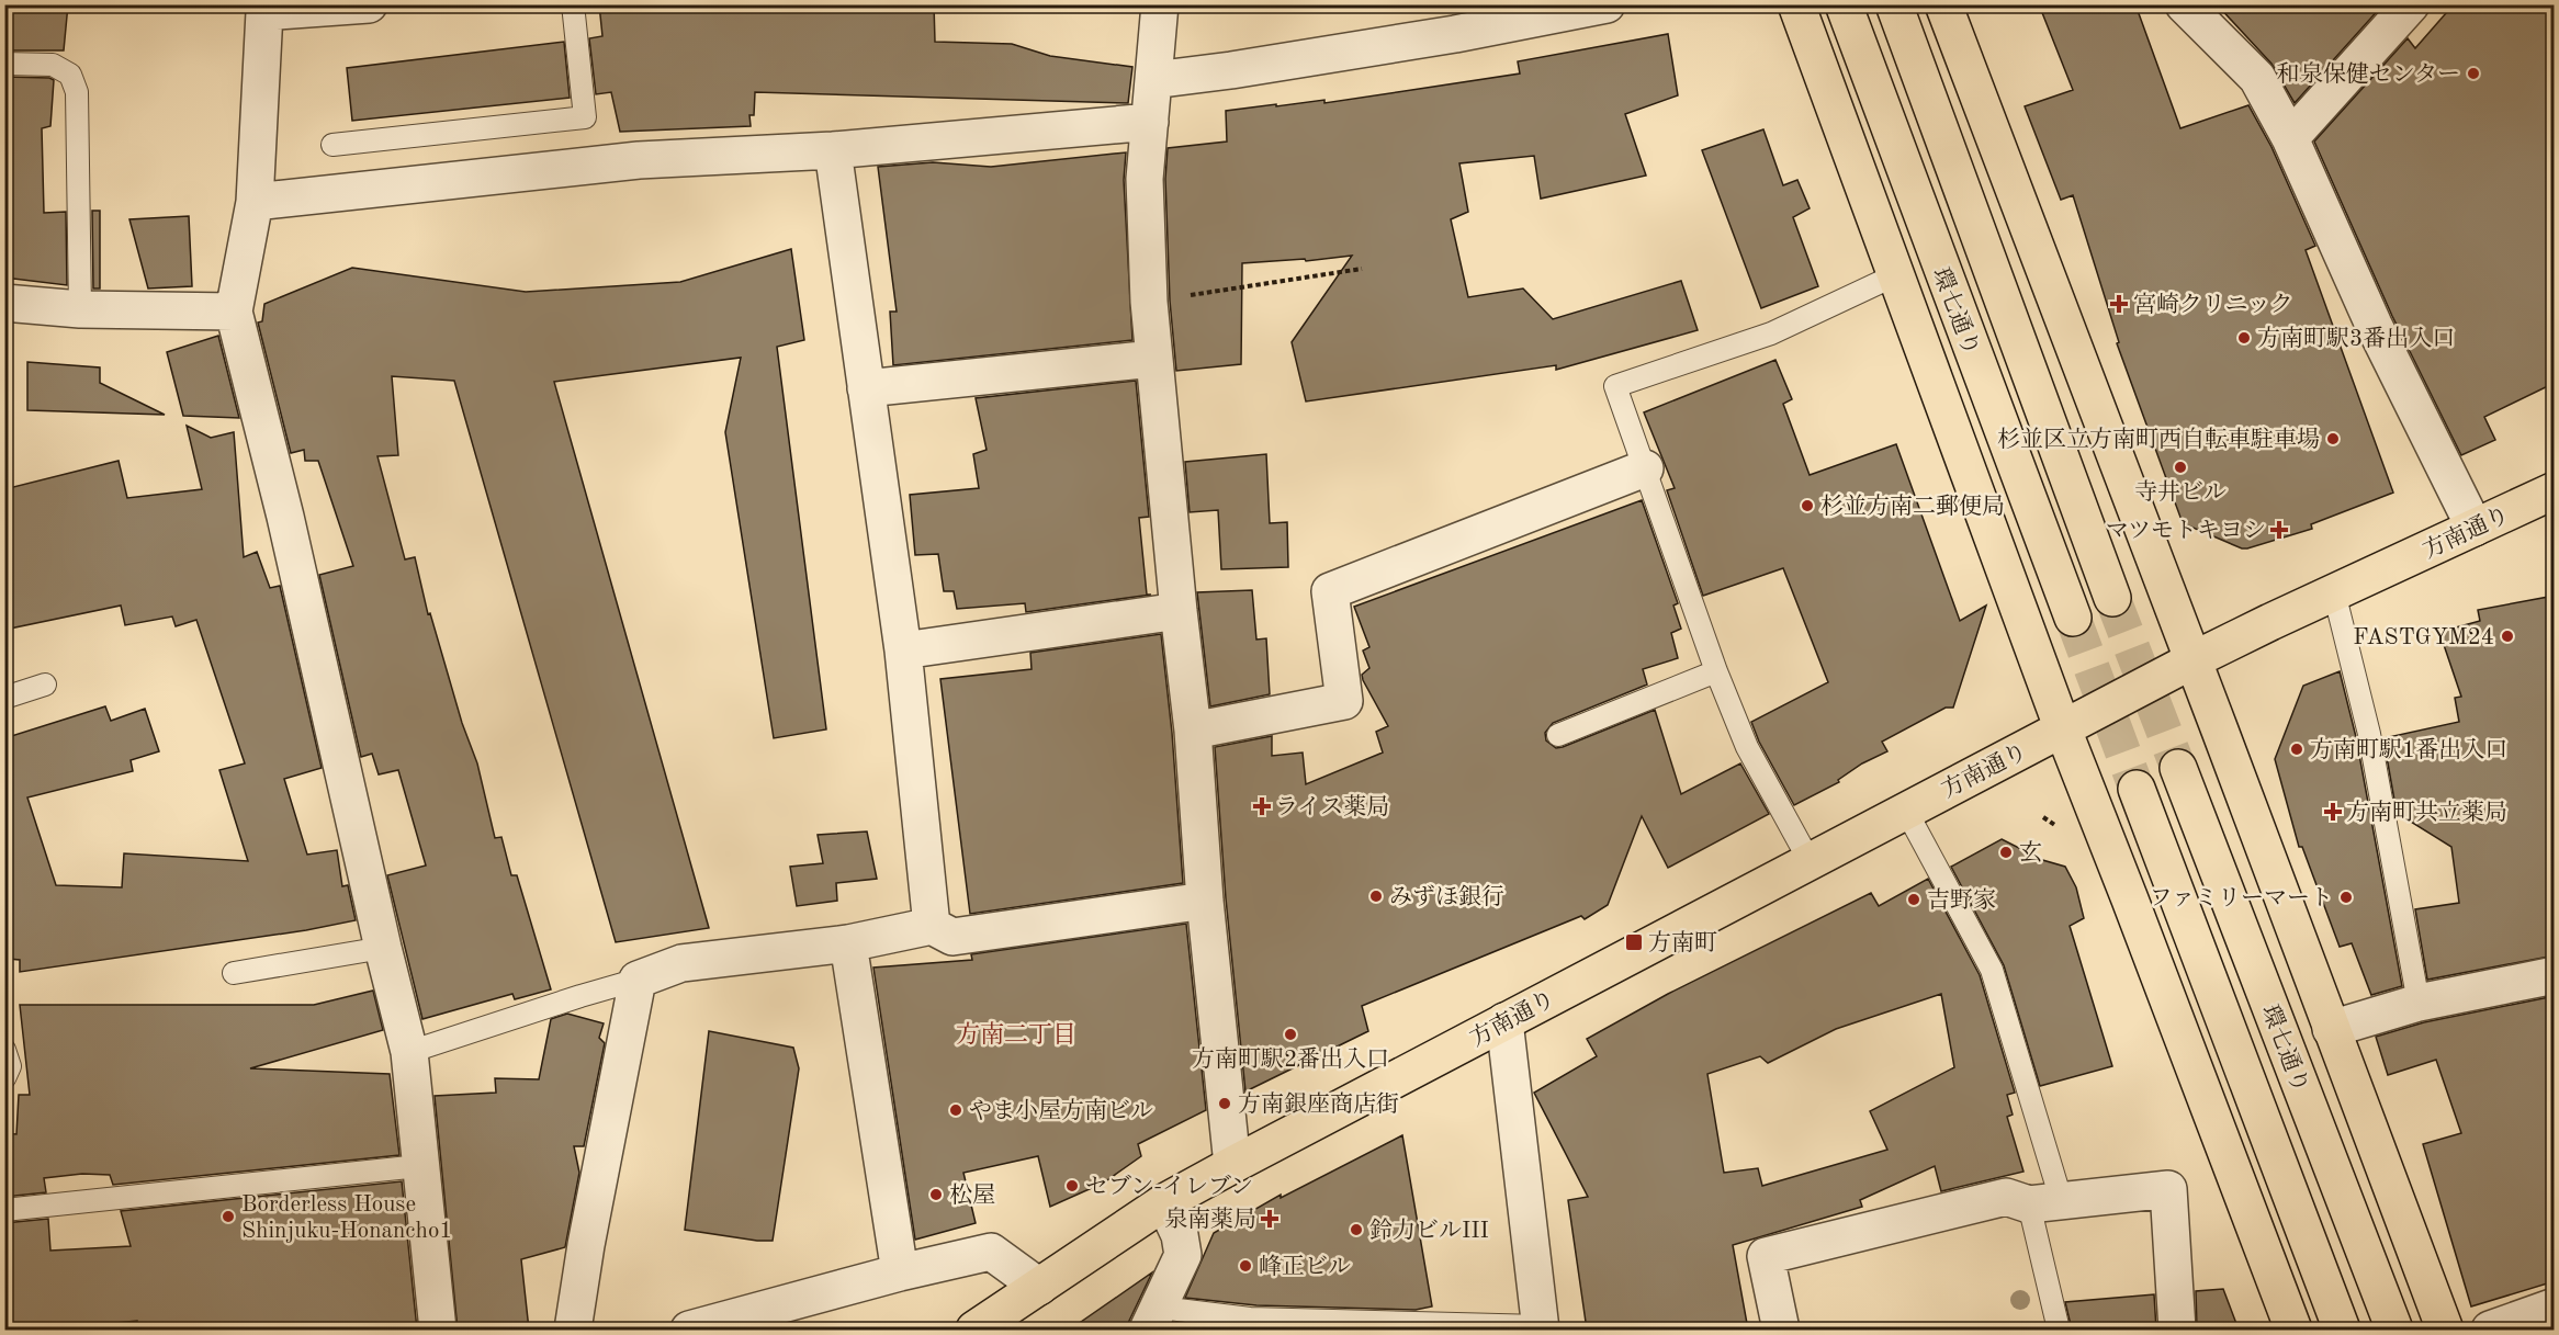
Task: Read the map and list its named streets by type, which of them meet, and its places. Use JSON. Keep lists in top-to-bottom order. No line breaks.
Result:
{"streets":{"main road":["環七通り","方南通り"]},"districts":["方南二丁目"],"places":{"other":["和泉保健センター","方南町駅3番出入口","杉並区立方南町西自転車駐車場","寺井ビル","杉並方南二郵便局","FASTGYM24","方南町駅1番出入口","玄","みずほ銀行","ファミリーマート","吉野家","方南町駅2番出入口","方南銀座商店街","やま小屋方南ビル","セブン-イレブン","松屋","Borderless House Shinjuku-Honancho1","鈴力ビルIII","峰正ビル"],"health":["宮崎クリニック","マツモトキヨシ","ライス薬局","方南町共立薬局","泉南薬局"],"transit":["方南町"]}}
